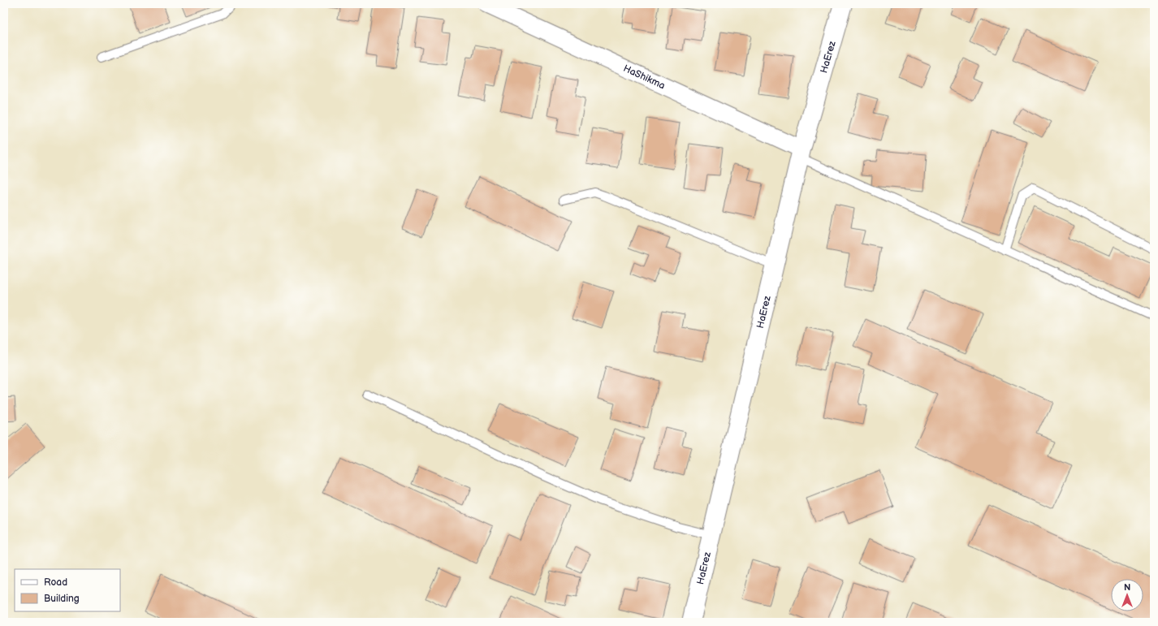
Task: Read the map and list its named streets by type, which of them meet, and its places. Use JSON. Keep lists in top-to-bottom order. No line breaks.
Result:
{"streets":{"street":["HaErez","HaShikma"]},"crossings":[["HaErez","HaShikma"]],"legend":["Road","Building"],"north":"top"}
